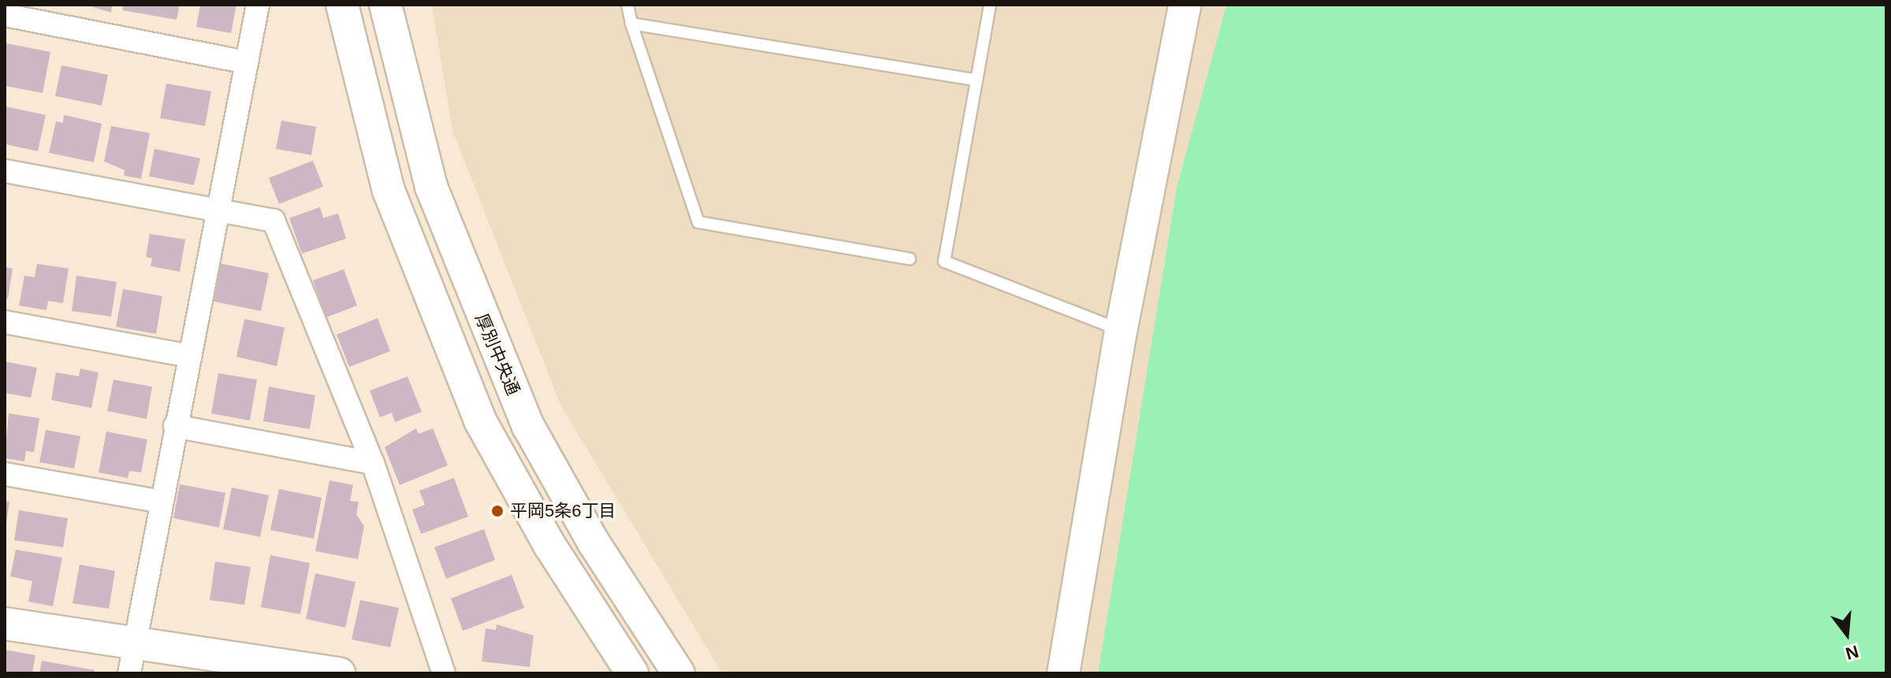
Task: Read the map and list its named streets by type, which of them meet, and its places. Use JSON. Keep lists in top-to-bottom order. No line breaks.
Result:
{"streets":{"main road":["厚別中央通"]},"places":["平岡5条6丁目"],"north":"bottom"}
